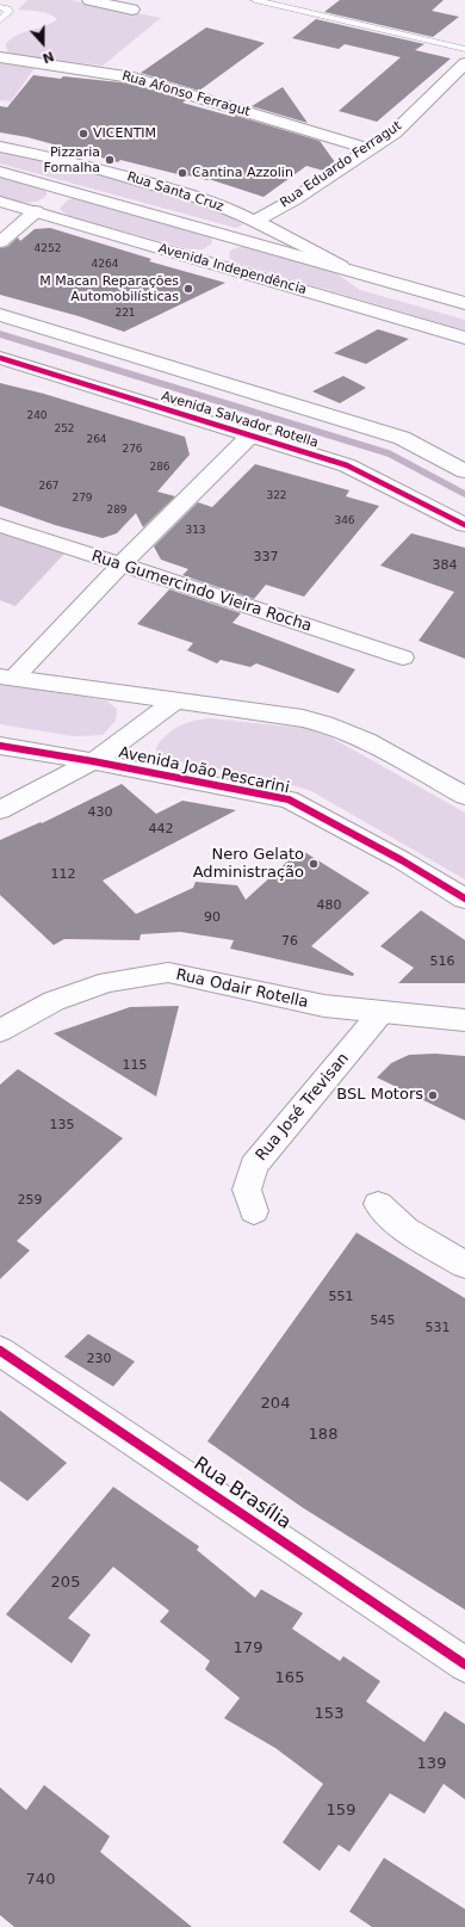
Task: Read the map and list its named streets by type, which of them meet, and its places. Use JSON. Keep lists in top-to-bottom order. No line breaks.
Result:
{"streets":{"street":["Rua Afonso Ferragut","Rua Eduardo Ferragut","Rua Santa Cruz","Avenida Independência","Avenida Salvador Rotella","Rua Gumercindo Vieira Rocha","Avenida João Pescarini","Rua Odair Rotella","Rua José Trevisan","Rua Brasília"]},"crossings":[["Rua Afonso Ferragut","Rua Eduardo Ferragut"],["Rua Eduardo Ferragut","Rua Santa Cruz"],["Rua Santa Cruz","Avenida Independência"],["Rua Odair Rotella","Rua José Trevisan"]],"places":["VICENTIM","Pizzaria Fornalha","Cantina Azzolin","M Macan Reparações Automobilísticas","Nero Gelato Administração","BSL Motors"],"house_numbers":["4252","4264","221","240","252","264","276","286","267","322","279","289","346","313","337","384","430","442","112","480","90","76","516","115","135","259","551","545","531","230","204","188","205","179","165","153","139","159","740"],"north":"bottom"}
